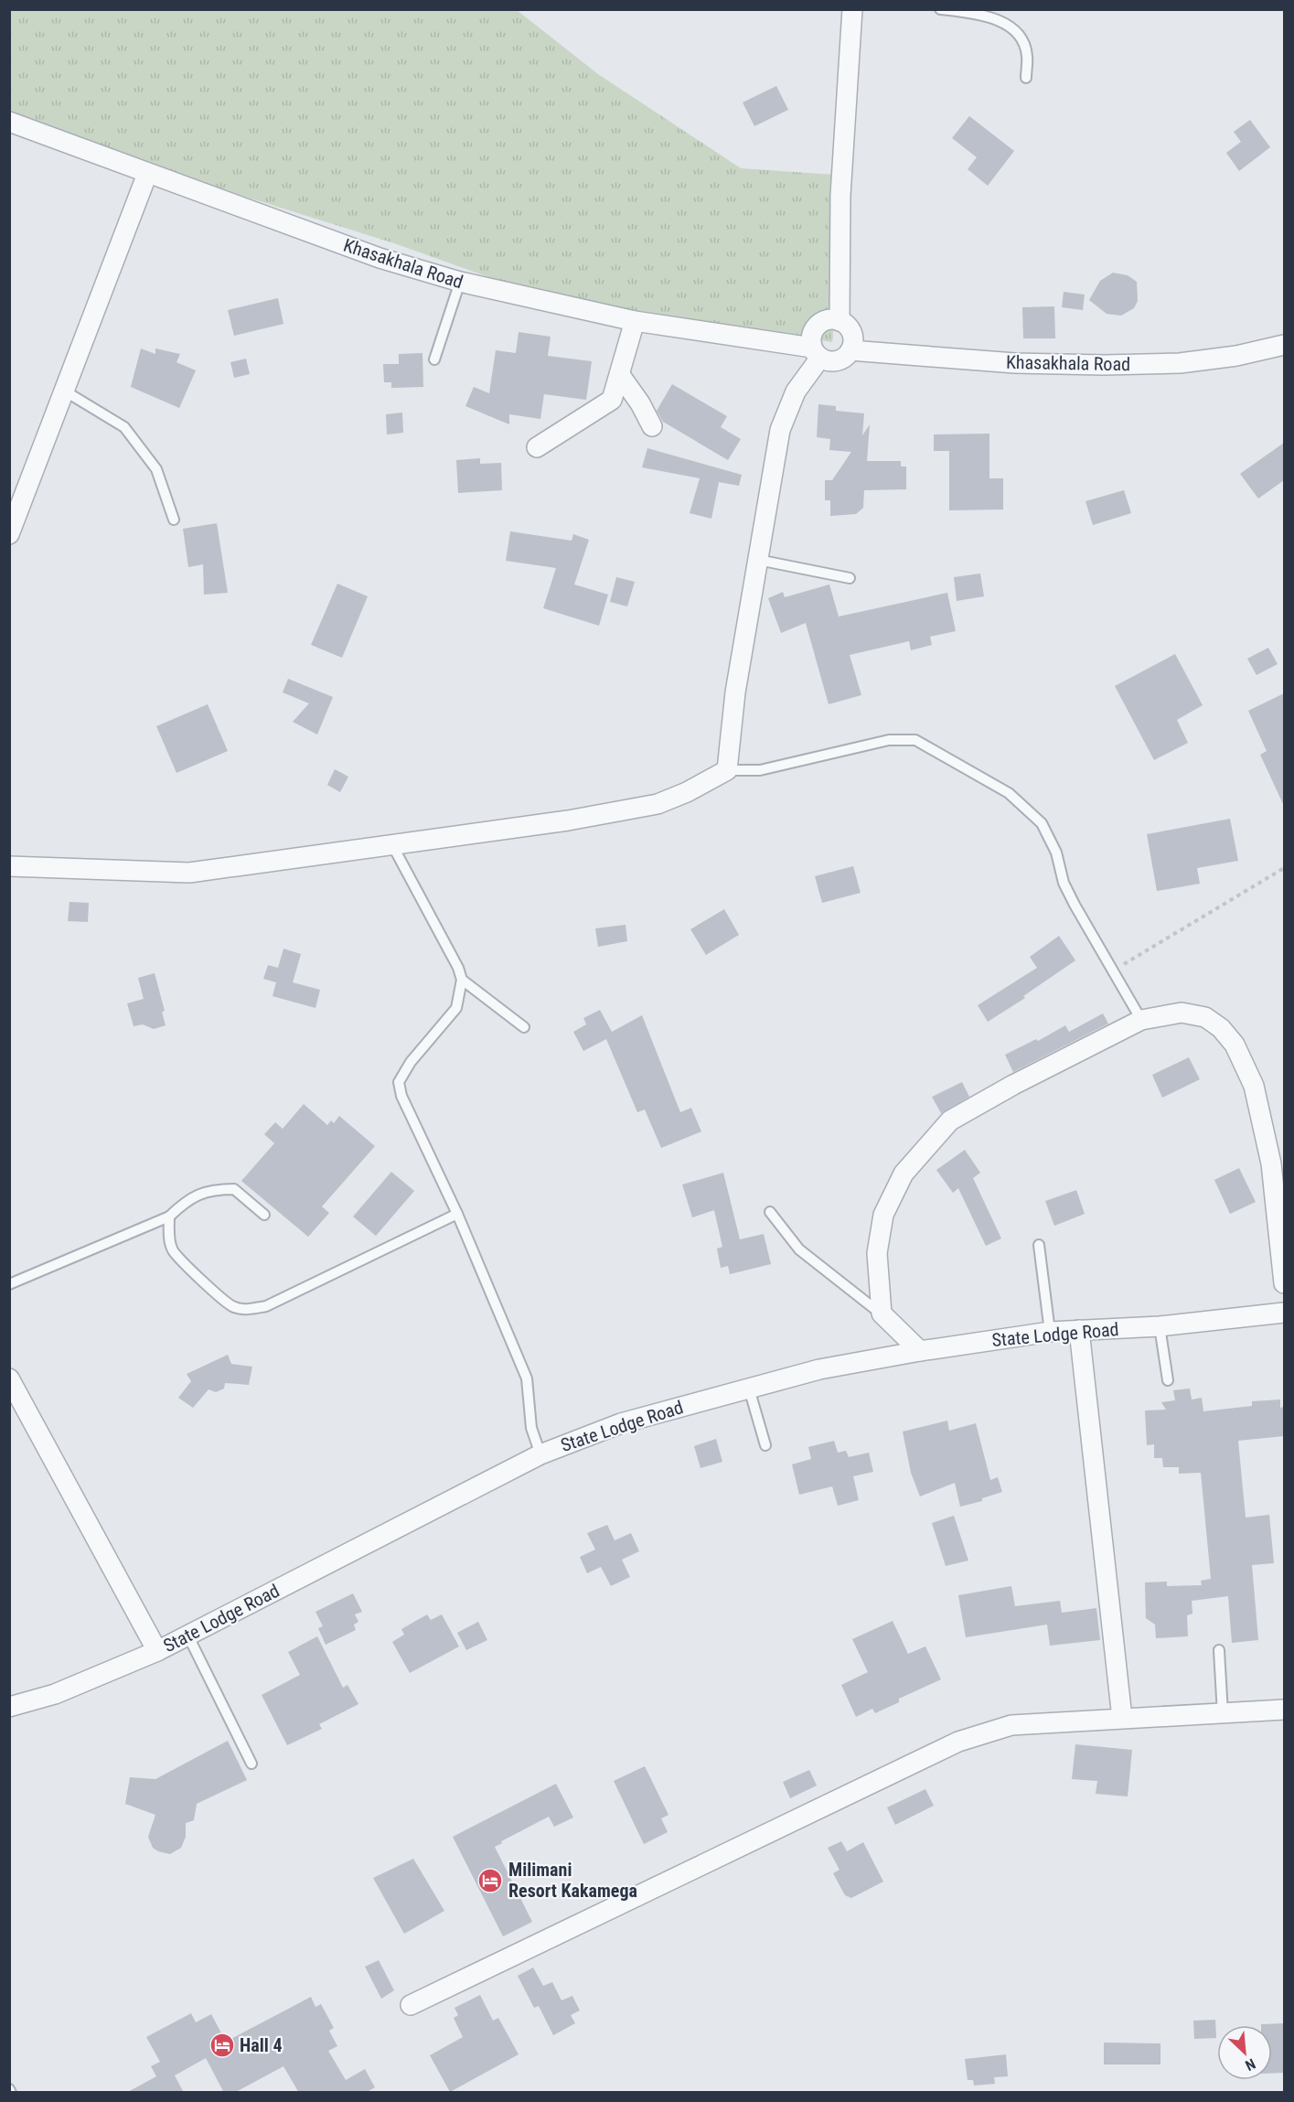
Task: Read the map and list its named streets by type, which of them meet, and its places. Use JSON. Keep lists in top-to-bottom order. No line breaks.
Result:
{"streets":{"street":["Khasakhala Road","State Lodge Road"]},"places":{"hotel":["Milimani Resort Kakamega","Hall 4"]},"north":"bottom right"}
